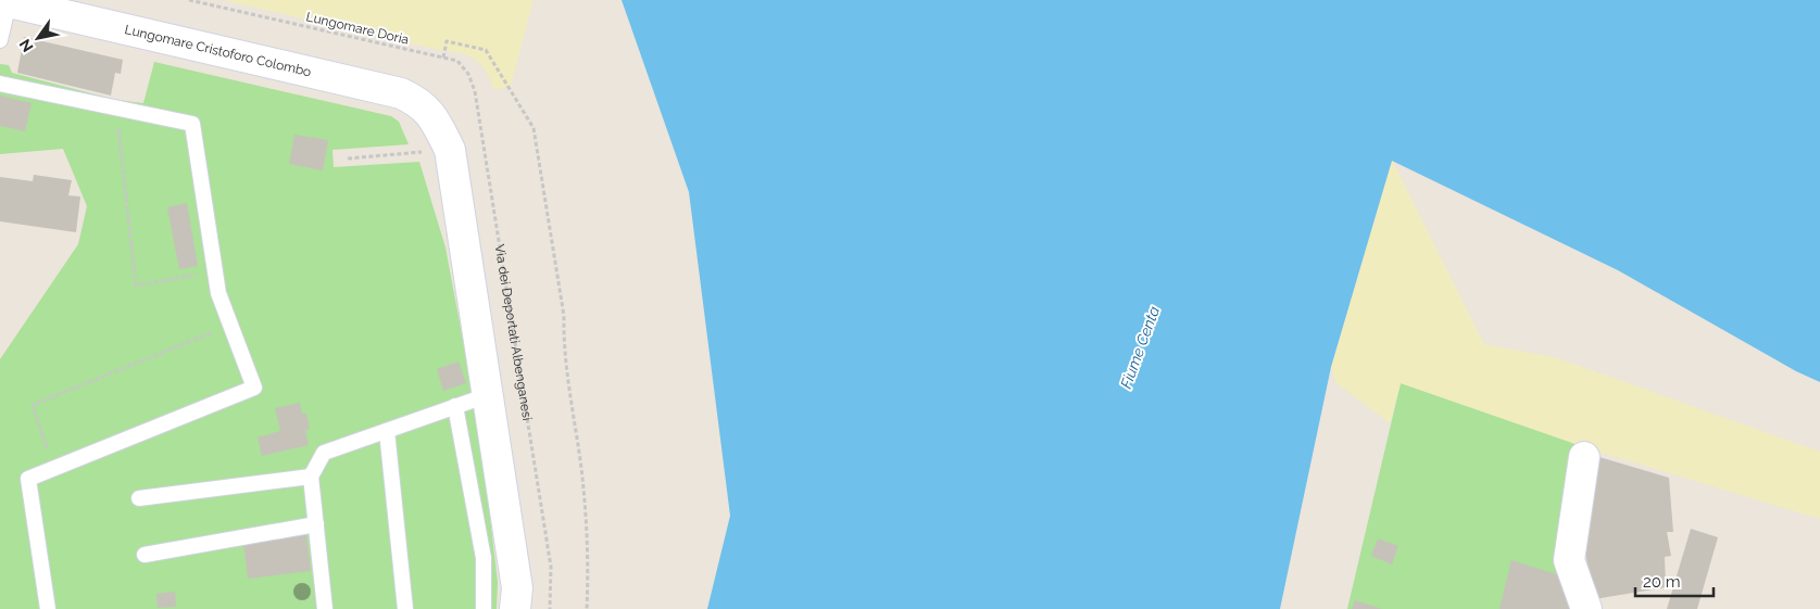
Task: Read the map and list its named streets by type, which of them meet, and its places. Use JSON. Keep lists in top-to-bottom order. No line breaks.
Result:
{"streets":{"street":["Lungomare Cristoforo Colombo"],"path":["Lungomare Doria","Via dei Deportati Albenganesi"]},"crossings":[["Lungomare Doria","Via dei Deportati Albenganesi"]],"water":["Fiume Centa"],"scale_bar":"20 m","north":"bottom left"}
